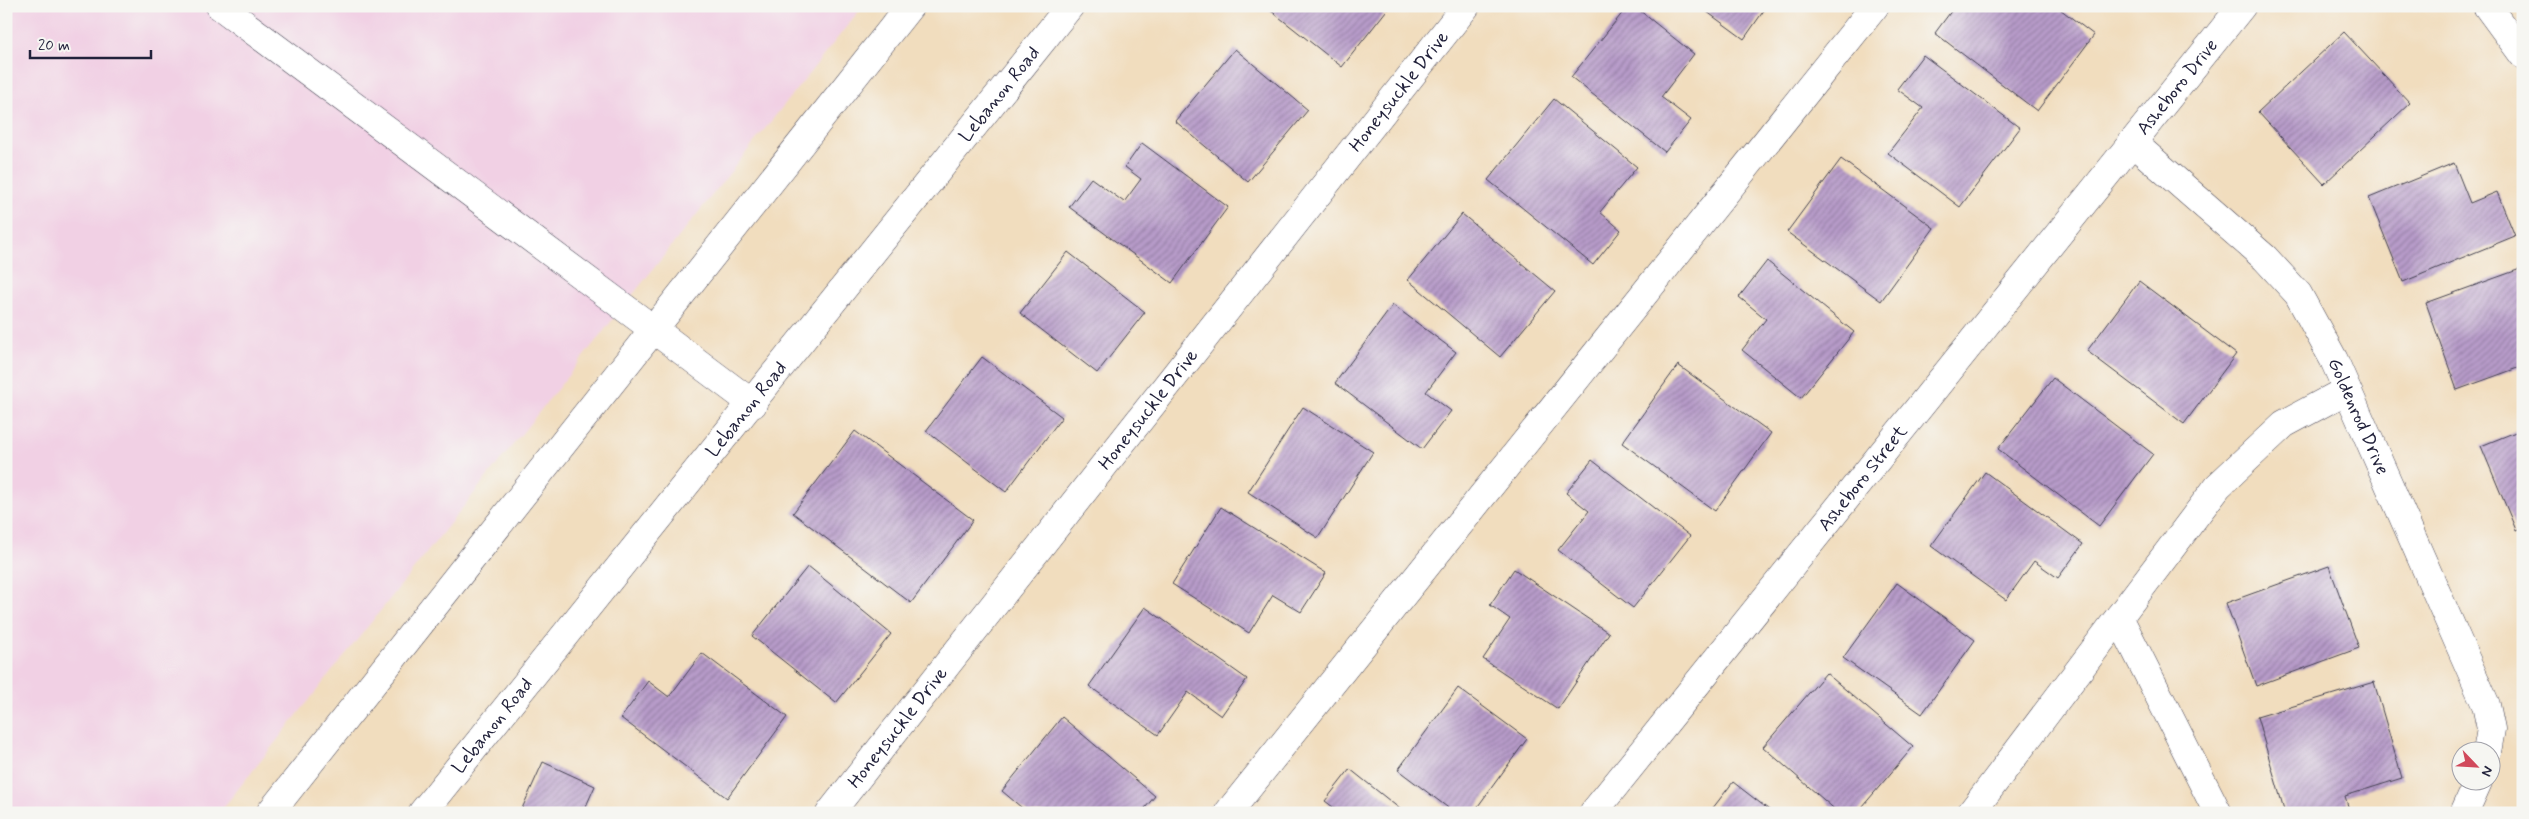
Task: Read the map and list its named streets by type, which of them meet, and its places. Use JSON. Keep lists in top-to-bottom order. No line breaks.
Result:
{"streets":{"street":["Asheboro Drive","Honeysuckle Drive","Lebanon Road","Goldenrod Drive","Asheboro Street"]},"crossings":[["Asheboro Drive","Goldenrod Drive"],["Asheboro Drive","Asheboro Street"],["Goldenrod Drive","Asheboro Street"]],"scale_bar":"20 m","north":"bottom right"}
